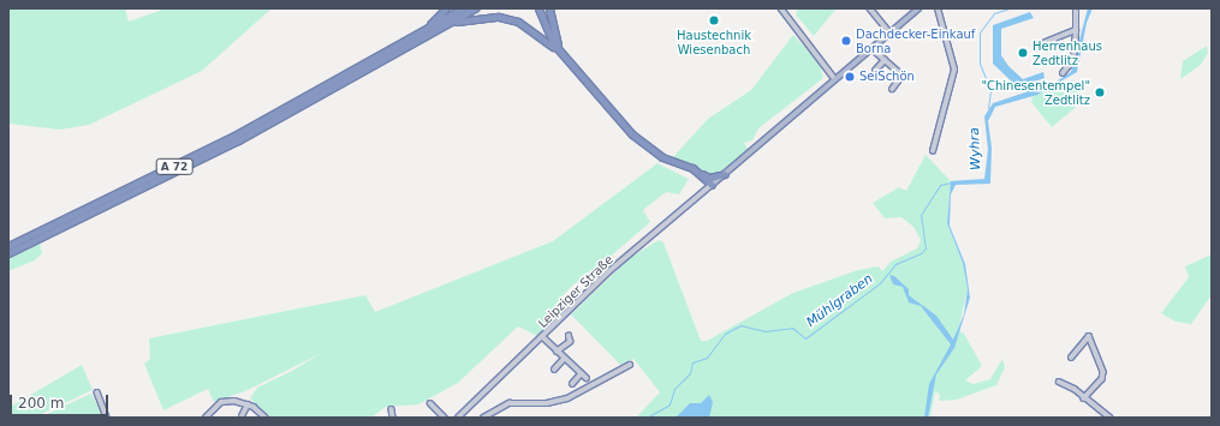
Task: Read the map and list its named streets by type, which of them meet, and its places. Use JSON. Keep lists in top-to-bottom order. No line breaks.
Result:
{"streets":{"highway":["A 72"],"street":["Leipziger Straße"]},"water":["Wyhra","Mühlgraben"],"places":["Haustechnik Wiesenbach","Dachdecker-Einkauf Borna","Herrenhaus Zedtlitz","SeiSchön","\"Chinesentempel\" Zedtlitz"],"scale_bar":"200 m"}
